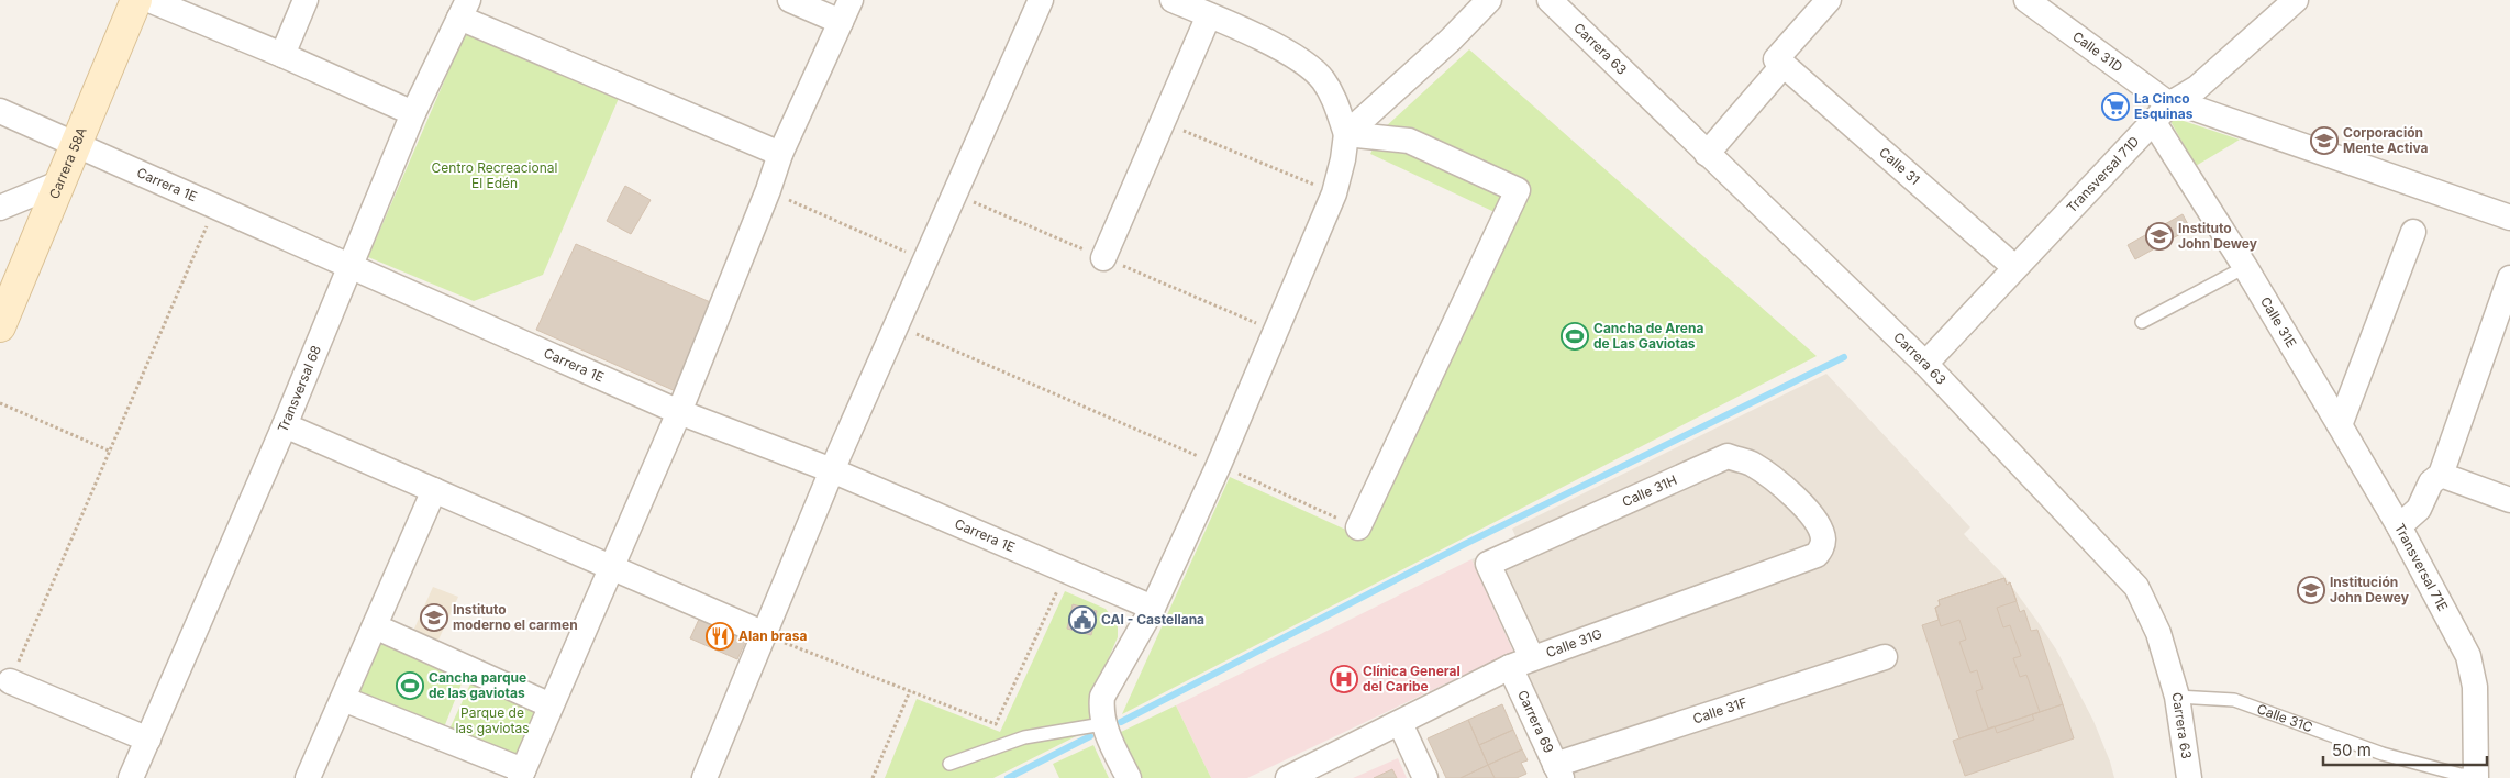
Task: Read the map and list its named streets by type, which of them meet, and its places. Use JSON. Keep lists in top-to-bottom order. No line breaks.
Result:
{"streets":{"street":["Carrera 63","Calle 31D","Carrera 58A","Calle 31","Transversal 71D","Carrera 1E","Calle 31E","Transversal 68","Calle 31H","Transversal 71E","Calle 31G","Calle 31F","Carrera 69"],"lane":["Calle 31C"]},"crossings":[["Carrera 63","Transversal 71D"],["Carrera 63","Calle 31C"],["Calle 31D","Transversal 71D"],["Calle 31D","Calle 31E"],["Carrera 58A","Carrera 1E"],["Calle 31","Transversal 71D"],["Transversal 71D","Calle 31E"],["Carrera 1E","Transversal 68"],["Calle 31E","Transversal 71E"],["Calle 31H","Calle 31G"],["Calle 31H","Carrera 69"],["Transversal 71E","Calle 31C"],["Calle 31G","Carrera 69"],["Calle 31F","Carrera 69"]],"parks":["Centro Recreacional El Edén","Parque de las gaviotas"],"places":{"supermarket":["La Cinco Esquinas"],"school or university":["Corporación Mente Activa","Instituto John Dewey","Institución John Dewey","Instituto moderno el carmen"],"sports":["Cancha de Arena de Las Gaviotas","Cancha parque de las gaviotas"],"public building":["CAI - Castellana"],"restaurant":["Alan brasa"],"hospital":["Clínica General del Caribe"]},"scale_bar":"50 m"}
